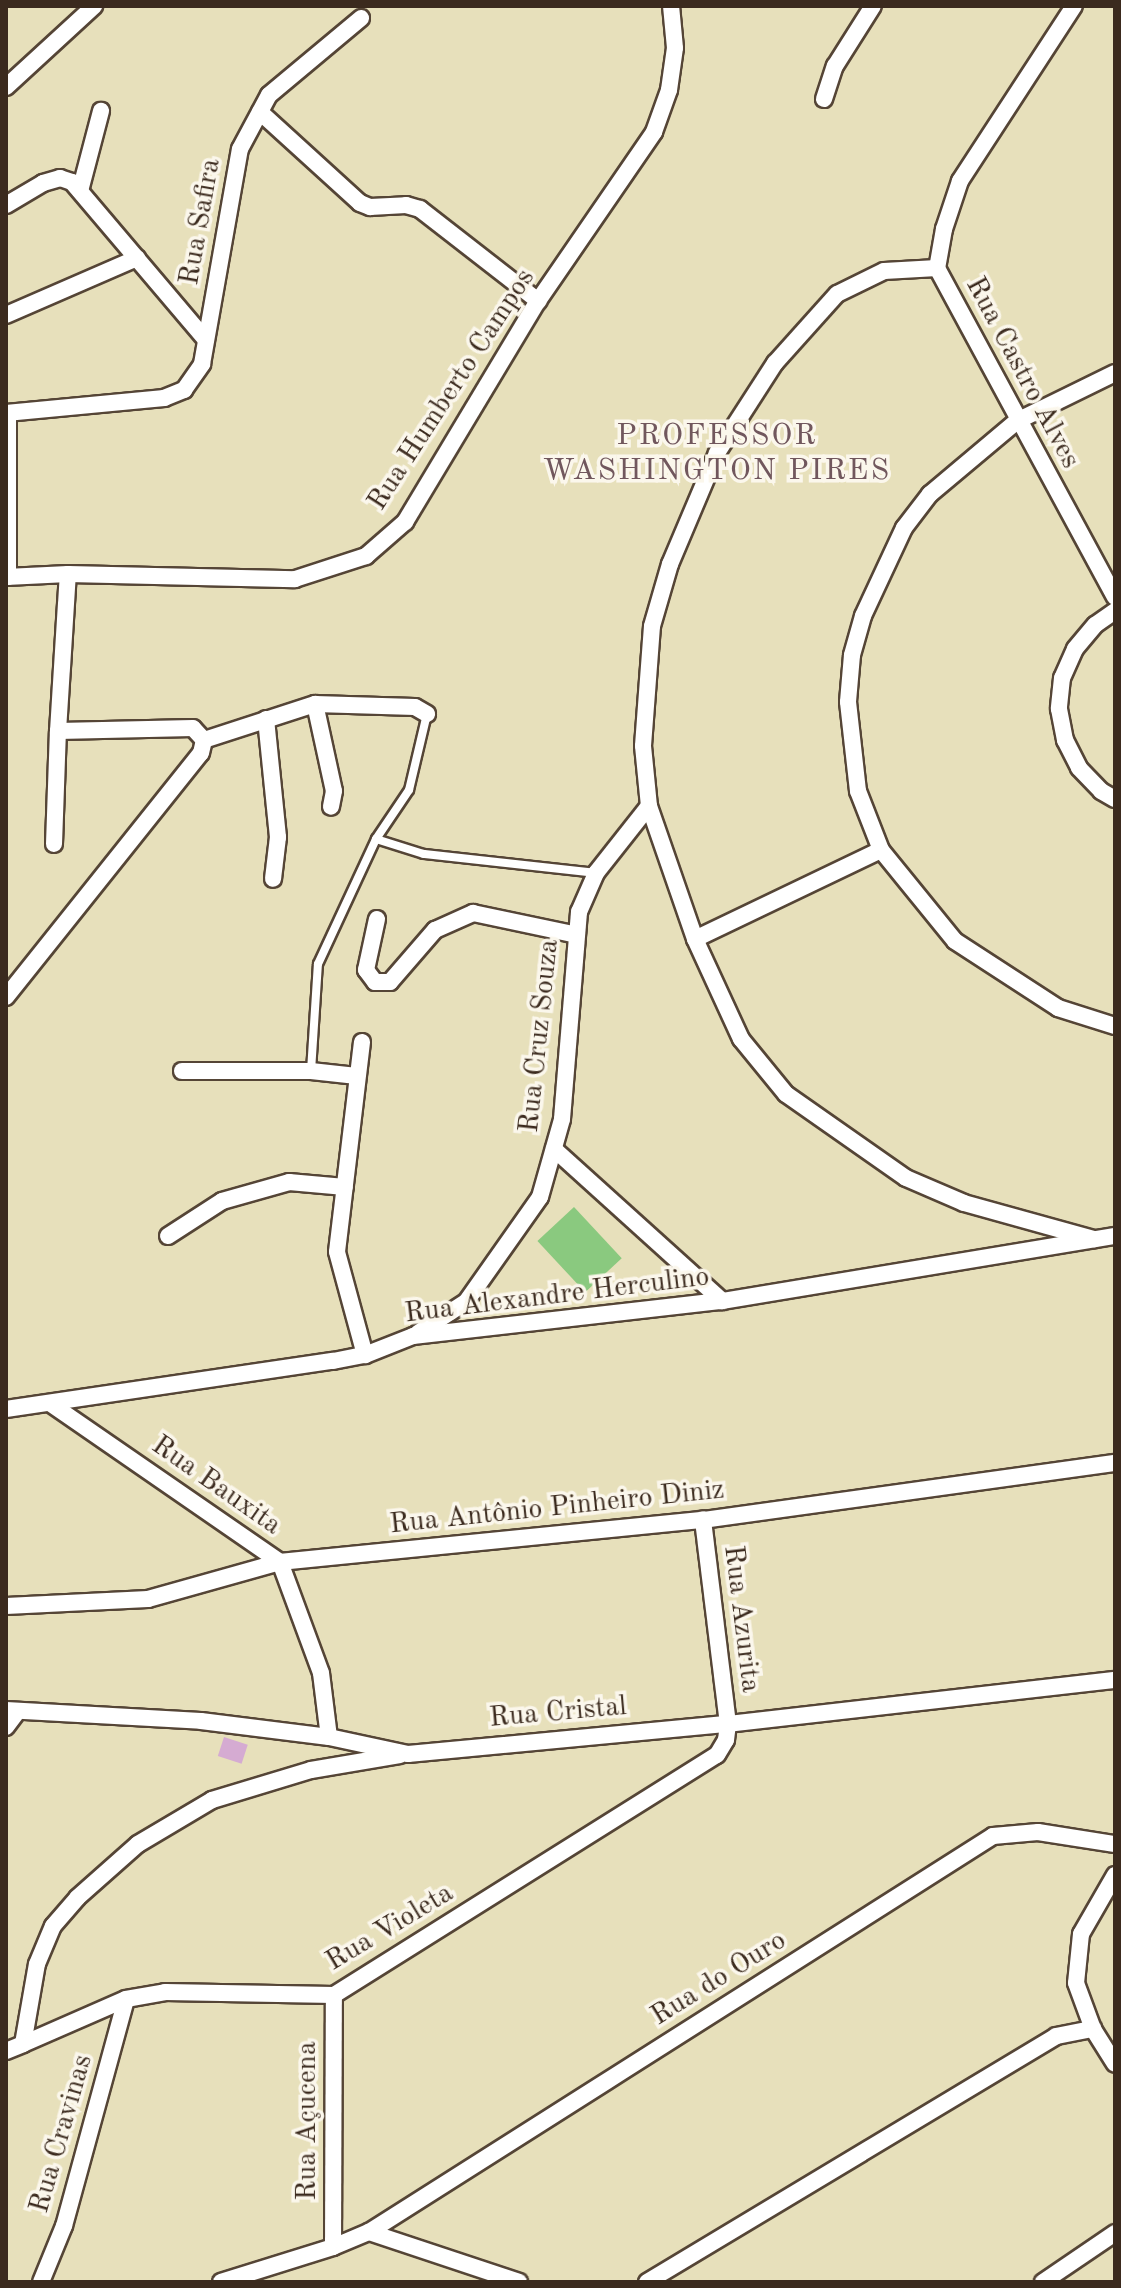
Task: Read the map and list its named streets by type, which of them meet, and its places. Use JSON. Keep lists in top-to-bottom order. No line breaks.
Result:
{"streets":{"street":["Rua Safira","Rua Castro Alves","Rua Humberto Campos","Rua Cruz Souza","Rua Alexandre Herculino","Rua Bauxita","Rua Antônio Pinheiro Diniz","Rua Azurita","Rua Cristal","Rua Violeta","Rua do Ouro","Rua Açucena","Rua Cravinas"]},"crossings":[["Rua Cruz Souza","Rua Alexandre Herculino"],["Rua Alexandre Herculino","Rua Bauxita"],["Rua Bauxita","Rua Antônio Pinheiro Diniz"],["Rua Bauxita","Rua Cristal"],["Rua Antônio Pinheiro Diniz","Rua Azurita"],["Rua Azurita","Rua Cristal"],["Rua Azurita","Rua Violeta"],["Rua Cristal","Rua Violeta"],["Rua Violeta","Rua Açucena"],["Rua Violeta","Rua Cravinas"],["Rua do Ouro","Rua Açucena"]],"districts":["PROFESSOR WASHINGTON PIRES"]}
